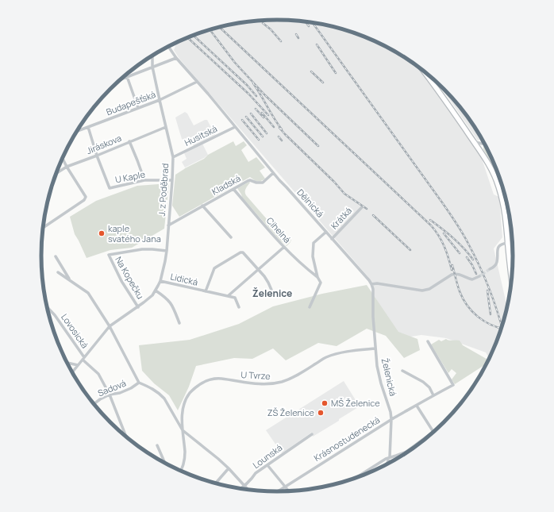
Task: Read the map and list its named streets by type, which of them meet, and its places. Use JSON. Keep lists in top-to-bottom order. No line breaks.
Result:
{"streets":{"street":["Budapešťská","Husitská","Jiráskova","U Kaple","Kladská","J. z Poděbrad","Dělnická","Krátká","Cihelná","Na Kopečku","Lidická","Lovosická","U Tvrze","Želenická","Sadová","Krásnostudenecká","Lounská"]},"crossings":[["Budapešťská","J. z Poděbrad"],["Budapešťská","Dělnická"],["Husitská","J. z Poděbrad"],["Husitská","Dělnická"],["Jiráskova","U Kaple"],["Jiráskova","J. z Poděbrad"],["U Kaple","J. z Poděbrad"],["Kladská","J. z Poděbrad"],["Kladská","Dělnická"],["Kladská","Cihelná"],["J. z Poděbrad","Na Kopečku"],["J. z Poděbrad","Lidická"],["J. z Poděbrad","Lovosická"],["Dělnická","Krátká"],["Dělnická","Želenická"],["Lovosická","Sadová"],["U Tvrze","Želenická"],["Želenická","Krásnostudenecká"]],"districts":["Želenice"],"places":["kaple svatého Jana","MŠ Želenice","ZŠ Želenice"]}
